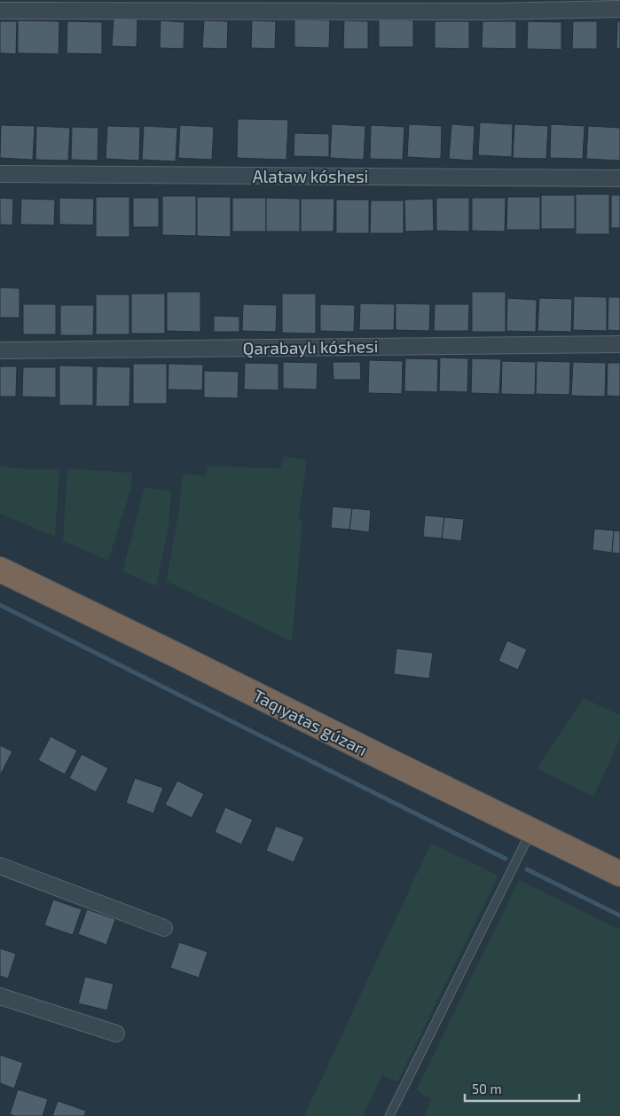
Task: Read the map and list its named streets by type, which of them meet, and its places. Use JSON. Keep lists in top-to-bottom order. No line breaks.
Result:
{"streets":{"highway":["Taqıyatas gúzarı"],"street":["Alataw kóshesi","Qarabaylı kóshesi"]},"scale_bar":"50 m"}
